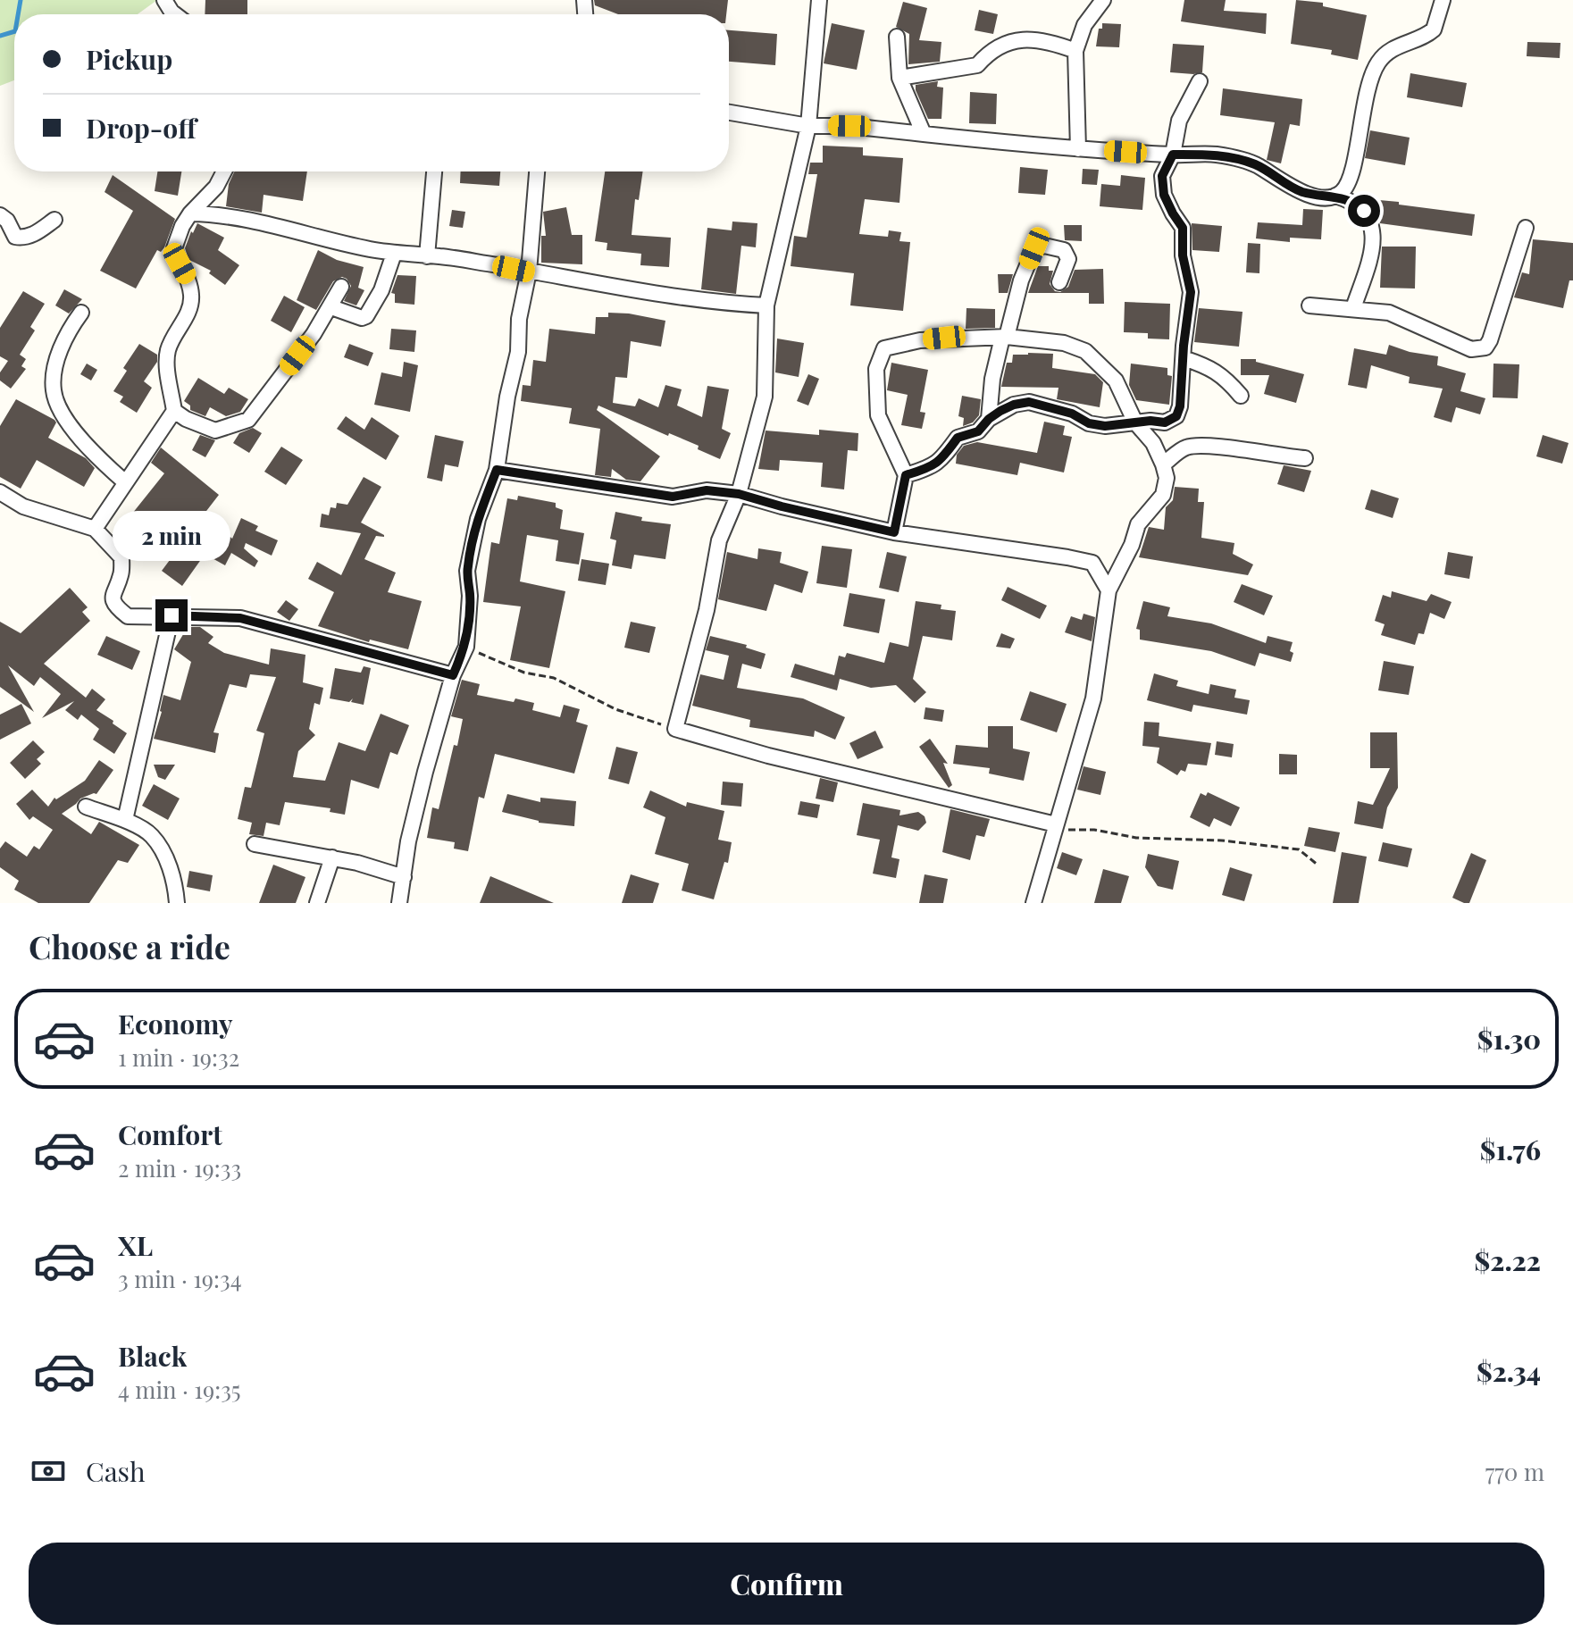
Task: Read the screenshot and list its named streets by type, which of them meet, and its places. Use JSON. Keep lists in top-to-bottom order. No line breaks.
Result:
{"page":{"banner":["Pickup","Drop-off"],"bubble":"2 min","heading":"Choose a ride","list":[{"name":"Economy","note":"1 min · 19:32","value":"$1.30"},{"name":"Comfort","note":"2 min · 19:33","value":"$1.76"},{"name":"XL","note":"3 min · 19:34","value":"$2.22"},{"name":"Black","note":"4 min · 19:35","value":"$2.34"}],"pay":["Cash","770 m"],"buttons":"Confirm"}}
